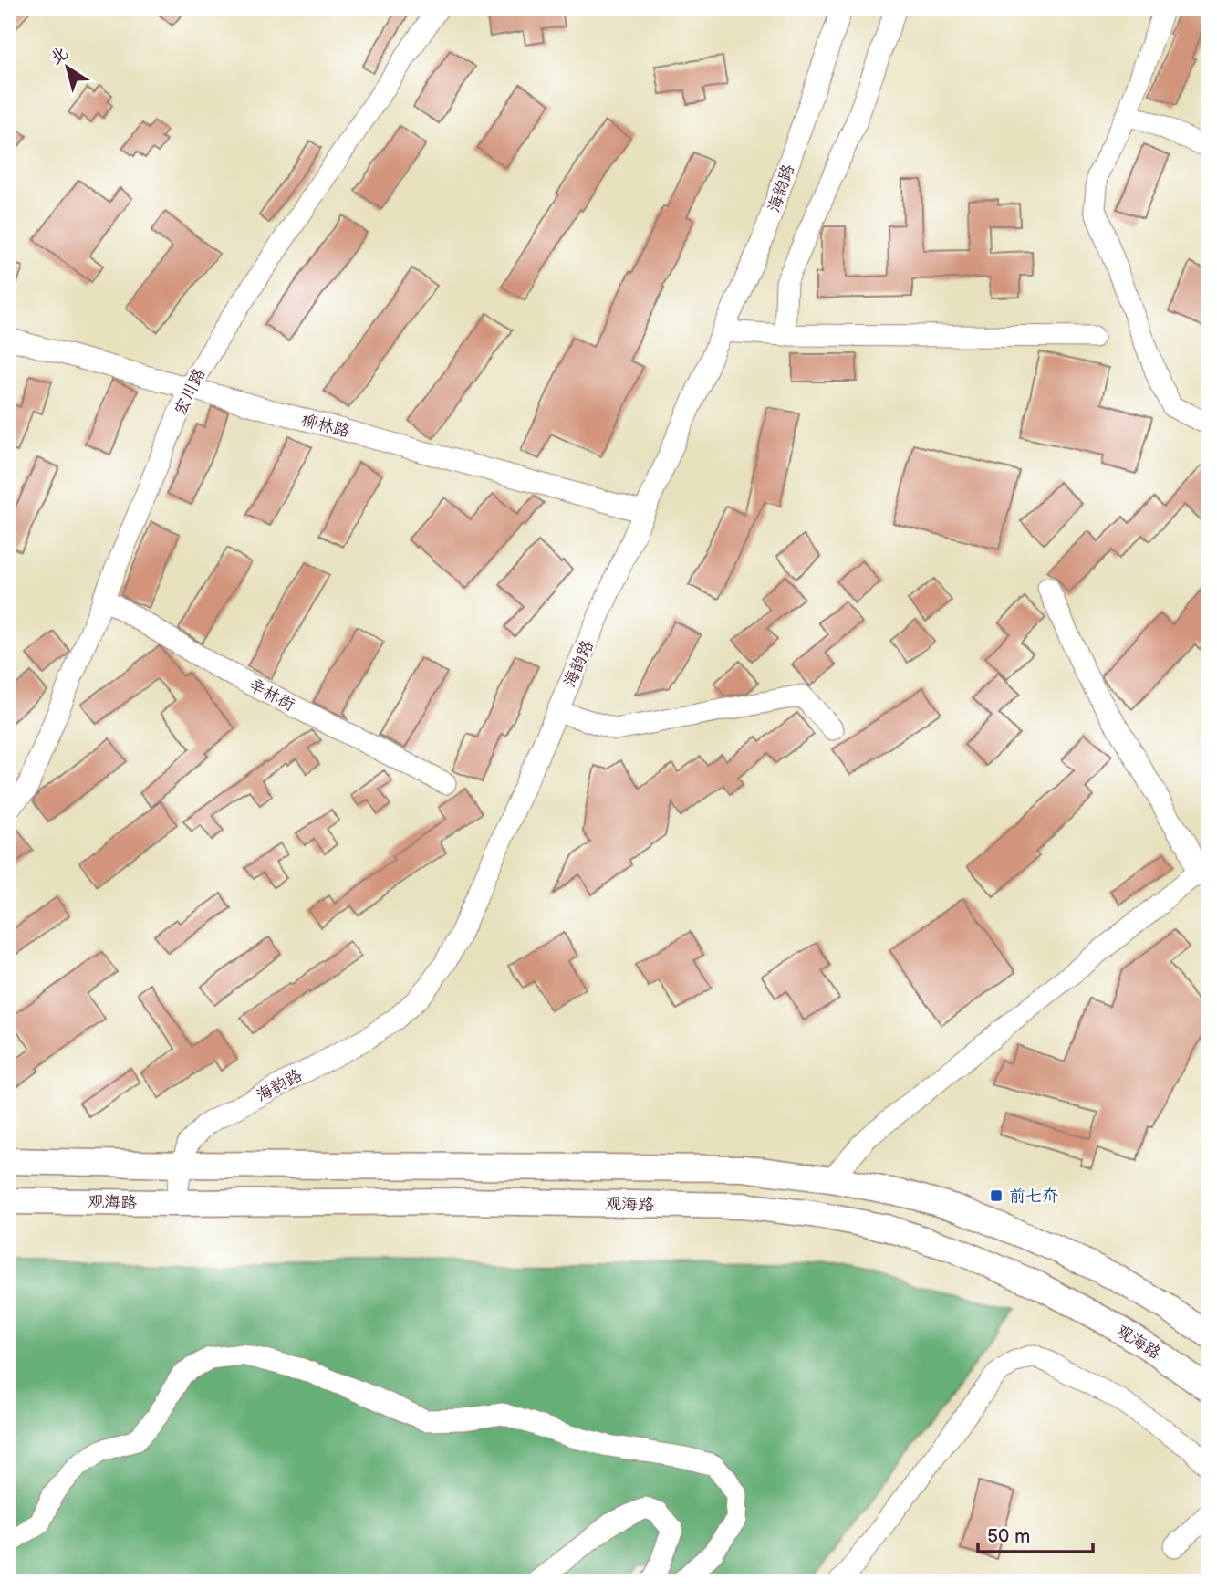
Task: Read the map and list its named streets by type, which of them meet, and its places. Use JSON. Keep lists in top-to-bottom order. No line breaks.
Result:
{"streets":{"main road":["观海路"],"street":["海韵路","宏川路","柳林路","辛林街"]},"crossings":[["海韵路","柳林路"],["海韵路","观海路"],["宏川路","柳林路"],["宏川路","辛林街"]],"places":{"transit":["前七夼"]},"scale_bar":"50 m","north":"top left"}
